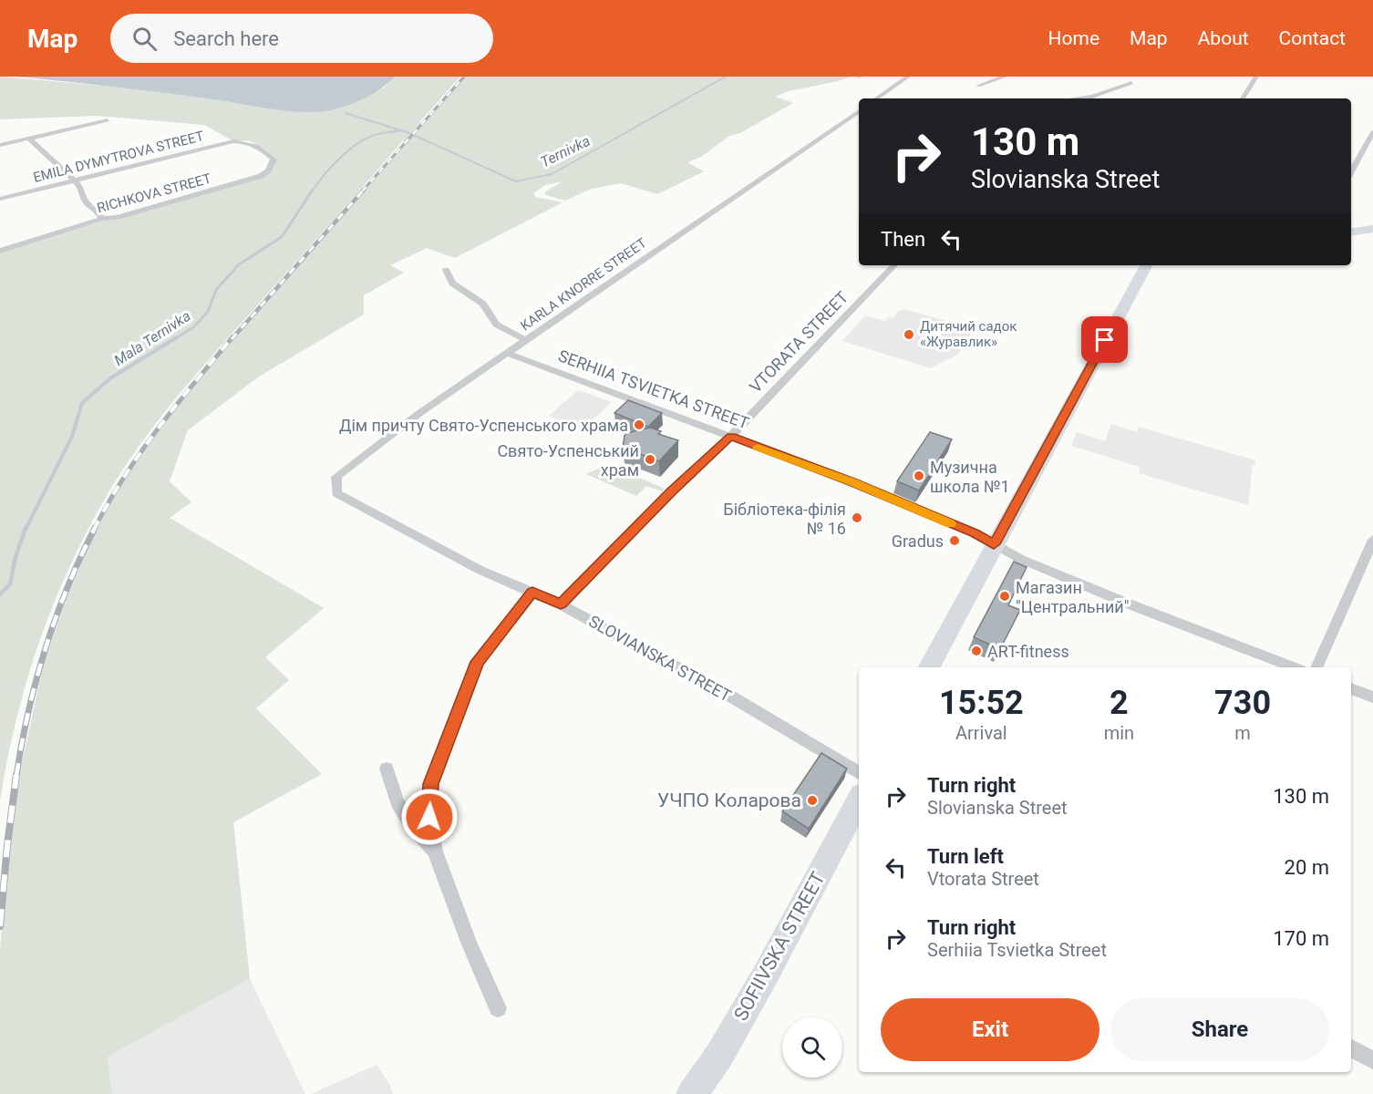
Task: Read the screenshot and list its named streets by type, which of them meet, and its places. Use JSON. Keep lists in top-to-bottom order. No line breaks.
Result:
{"streets":{"main road":["SOFIIVSKA STREET"],"street":["EMILA DYMYTROVA STREET","RICHKOVA STREET","KARLA KNORRE STREET","VTORATA STREET","SERHIIA TSVIETKA STREET","SLOVIANSKA STREET"]},"crossings":[["EMILA DYMYTROVA STREET","RICHKOVA STREET"],["KARLA KNORRE STREET","SERHIIA TSVIETKA STREET"],["KARLA KNORRE STREET","SLOVIANSKA STREET"],["VTORATA STREET","SERHIIA TSVIETKA STREET"],["VTORATA STREET","SLOVIANSKA STREET"]],"water":["Ternivka","Mala Ternivka"],"places":["Дитячий садок «Журавлик»","Дім причту Свято-Успенського храма","Свято-Успенський храм","Музична школа №1","Бібліотека-філія № 16","Gradus","Магазин \"Центральний\"","ART-fitness","УЧПО Коларова"],"page":{"header":"Map","search":"Search here","nav":["Home","Map","About","Contact"],"turn":["130 m","Slovianska Street"],"then":"Then","eta":["15:52","Arrival","2","min","730","m"],"list":[{"name":"Turn right","note":"Slovianska Street","value":"130 m"},{"name":"Turn left","note":"Vtorata Street","value":"20 m"},{"name":"Turn right","note":"Serhiia Tsvietka Street","value":"170 m"}],"buttons":["Exit","Share"]}}
